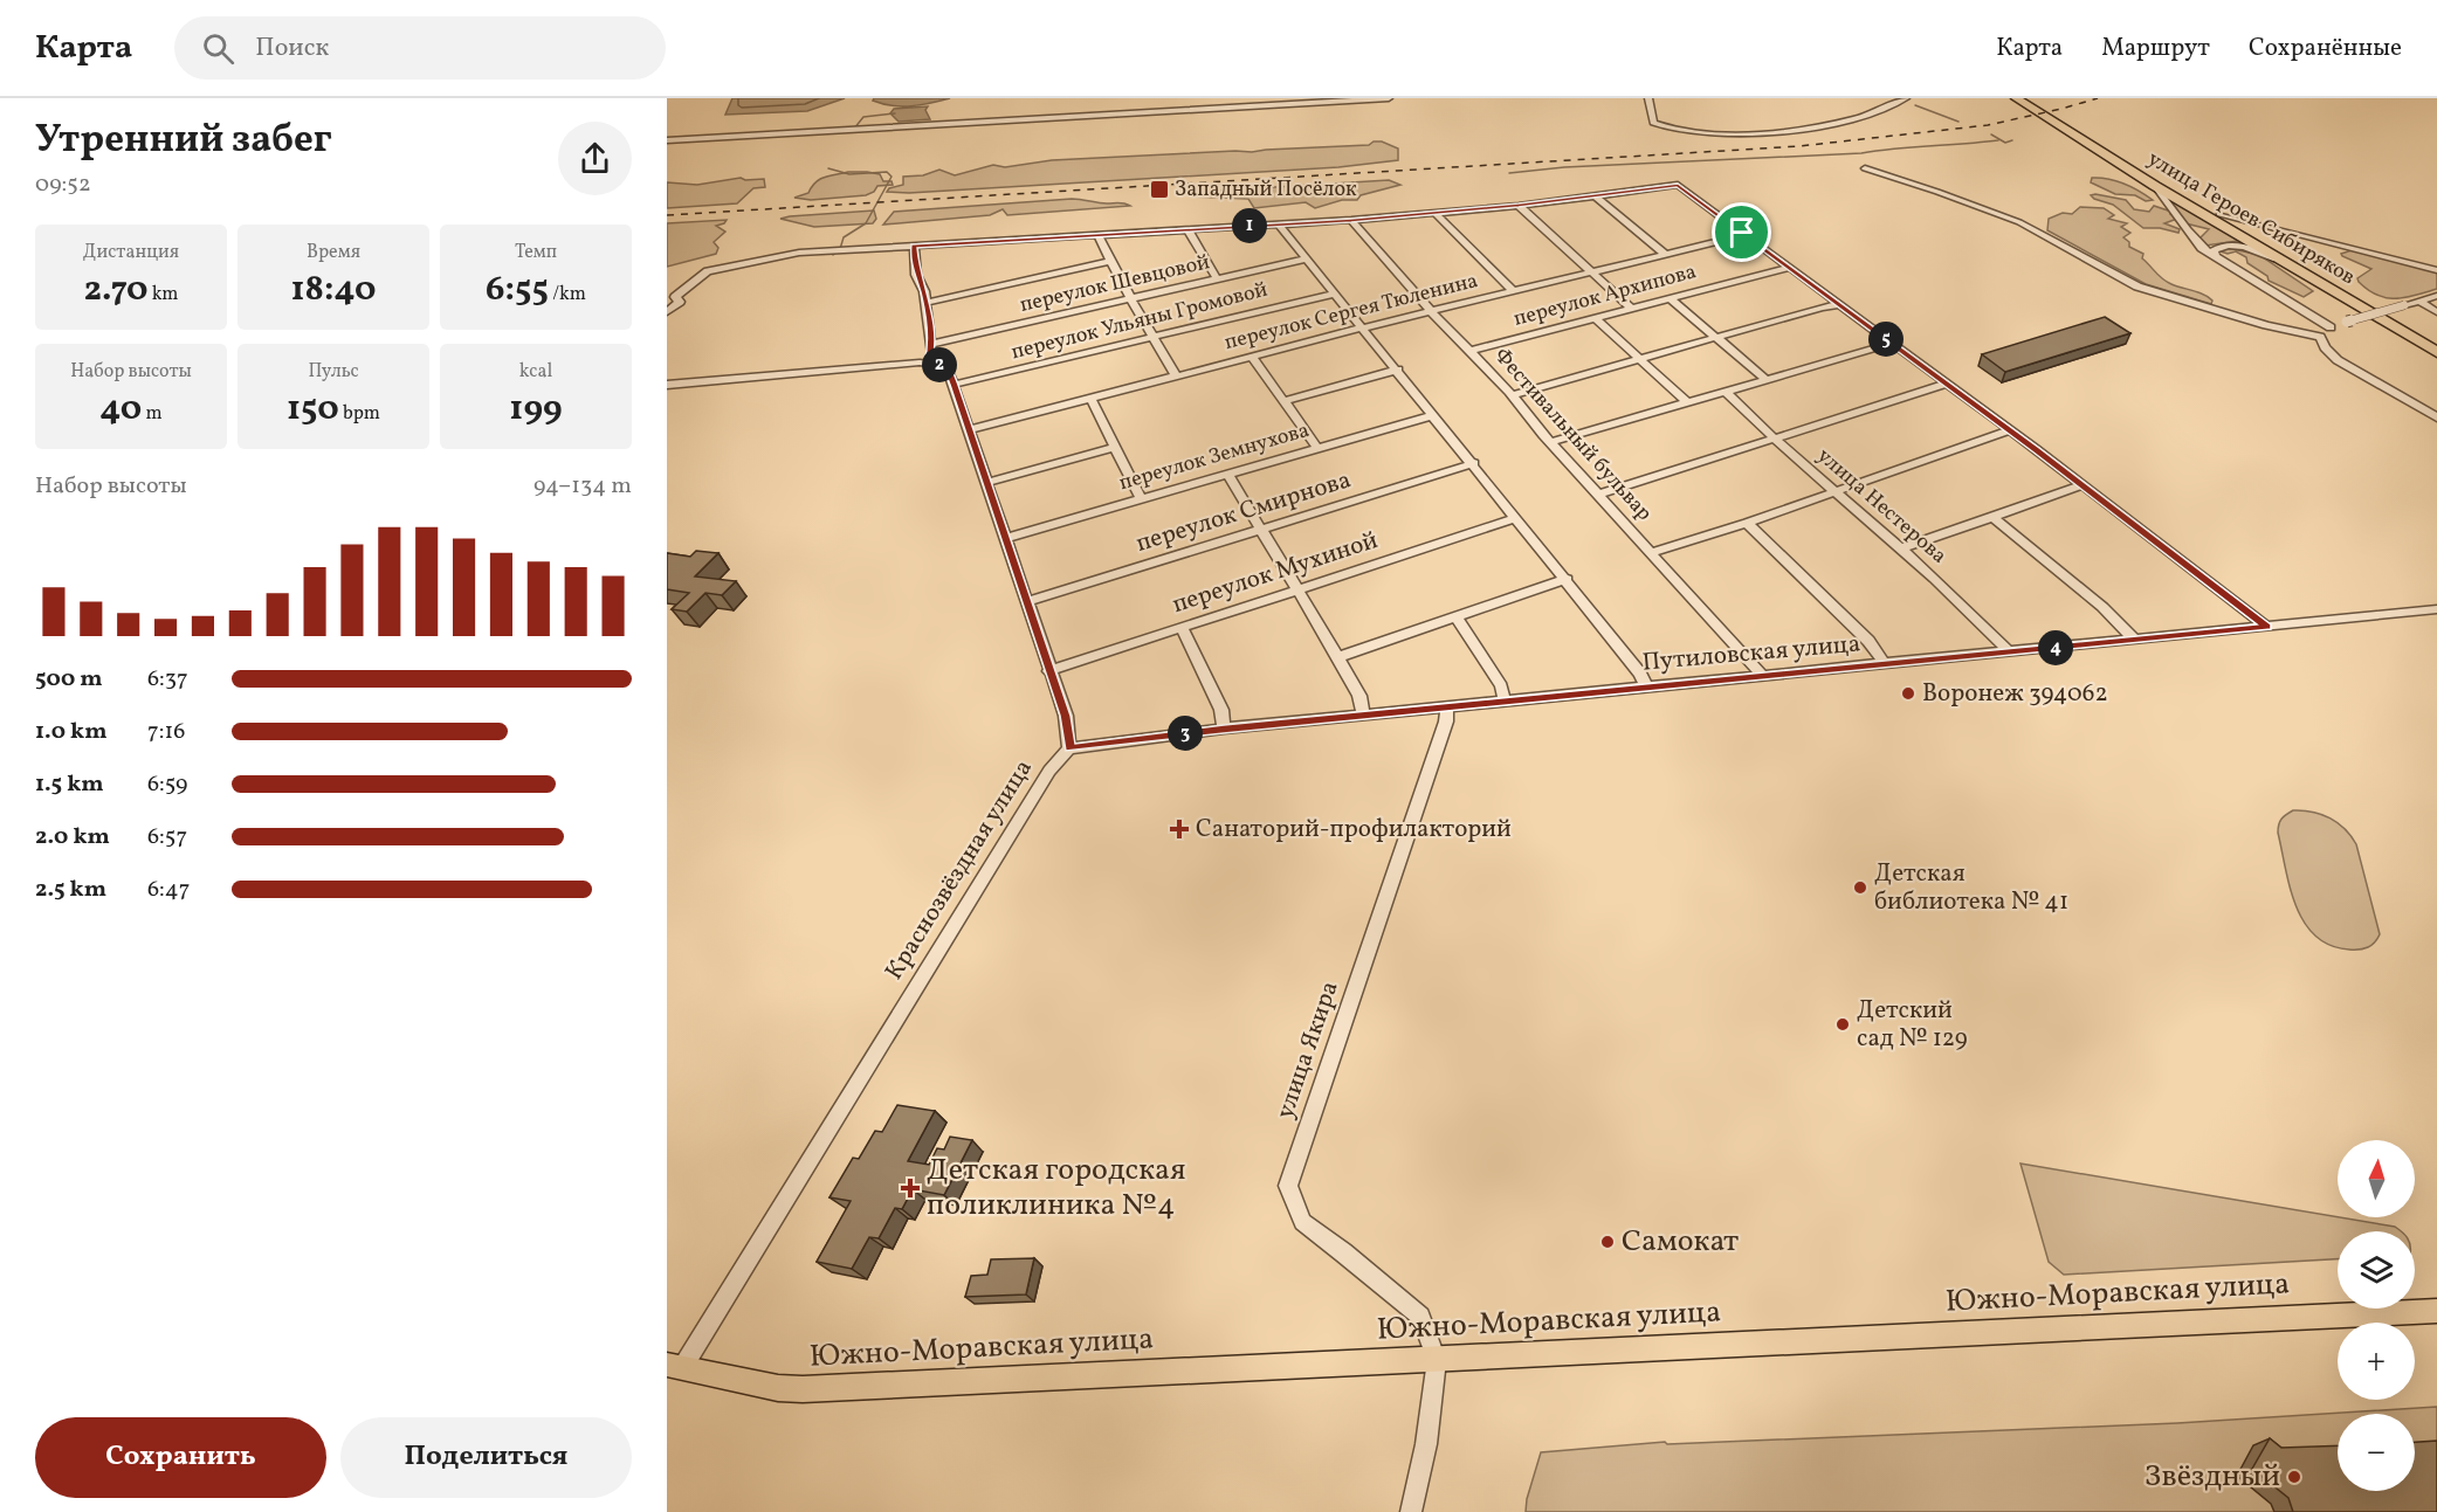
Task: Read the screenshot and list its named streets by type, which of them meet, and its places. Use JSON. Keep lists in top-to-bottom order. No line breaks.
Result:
{"streets":{"highway":["улица Героев Сибиряков"],"main road":["Южно-Моравская улица"],"street":["переулок Шевцовой","переулок Архипова","переулок Сергея Тюленина","переулок Ульяны Громовой","Фестивальный бульвар","переулок Земнухова","улица Нестерова","переулок Смирнова","переулок Мухиной","Путиловская улица","Краснозвёздная улица","улица Якира"]},"crossings":[["переулок Архипова","Фестивальный бульвар"],["переулок Сергея Тюленина","Фестивальный бульвар"],["Фестивальный бульвар","Путиловская улица"],["улица Нестерова","Путиловская улица"],["Путиловская улица","Краснозвёздная улица"],["Путиловская улица","улица Якира"],["Краснозвёздная улица","Южно-Моравская улица"],["улица Якира","Южно-Моравская улица"]],"places":{"transit":["Западный Посёлок"],"other":["Воронеж 394062","Детская библиотека № 41","Детский сад № 129","Самокат","Звёздный"],"health":["Cанаторий-профилакторий","Детская городская поликлиника №4"]},"north":"top","page":{"header":"Карта","search":"Поиск","nav":["Карта","Маршрут","Сохранённые"],"heading":["Утренний забег","09:52"],"pins":["1","5","2","4","3"],"stats":[["Дистанция","2.70 km"],["Время","18:40"],["Темп","6:55 /km"],["Набор высоты","40 m"],["Пульс","150 bpm"],["kcal","199"]],"chart":["Набор высоты","94–134 m"],"list":[{"name":"500 m","note":"6:37"},{"name":"1.0 km","note":"7:16"},{"name":"1.5 km","note":"6:59"},{"name":"2.0 km","note":"6:57"},{"name":"2.5 km","note":"6:47"}],"map_buttons":["+","−"],"buttons":["Сохранить","Поделиться"]}}
